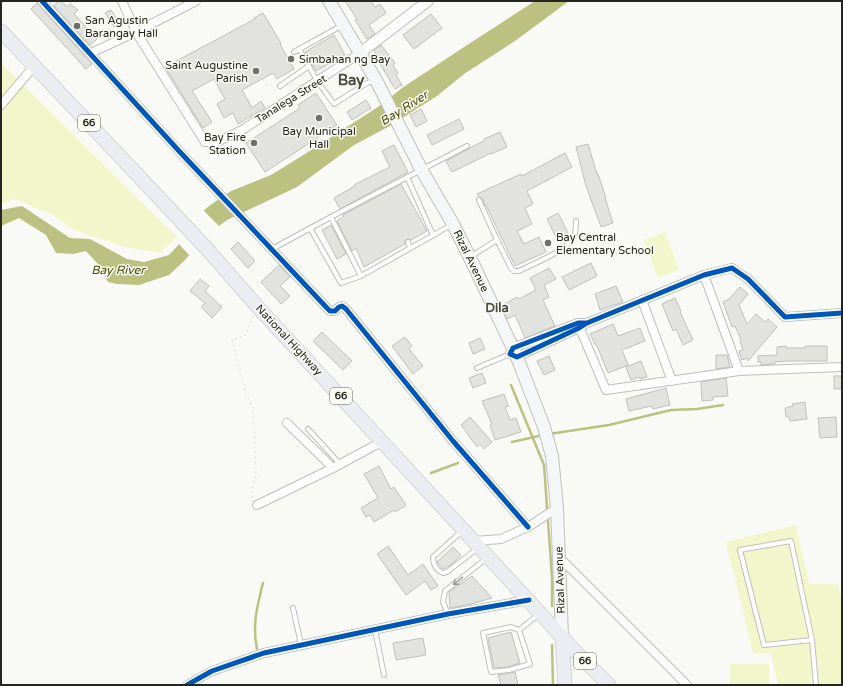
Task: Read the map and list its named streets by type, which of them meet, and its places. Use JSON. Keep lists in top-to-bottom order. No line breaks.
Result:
{"streets":{"main road":["66","Rizal Avenue","National Highway"],"street":["Tanalega Street"]},"crossings":[["Tanalega Street","Rizal Avenue"],["Rizal Avenue","National Highway"]],"districts":["Bay","Dila"],"water":["Bay River"],"places":["San Agustin Barangay Hall","Simbahan ng Bay","Saint Augustine Parish","Bay Municipal Hall","Bay Fire Station","Bay Central Elementary School"]}
